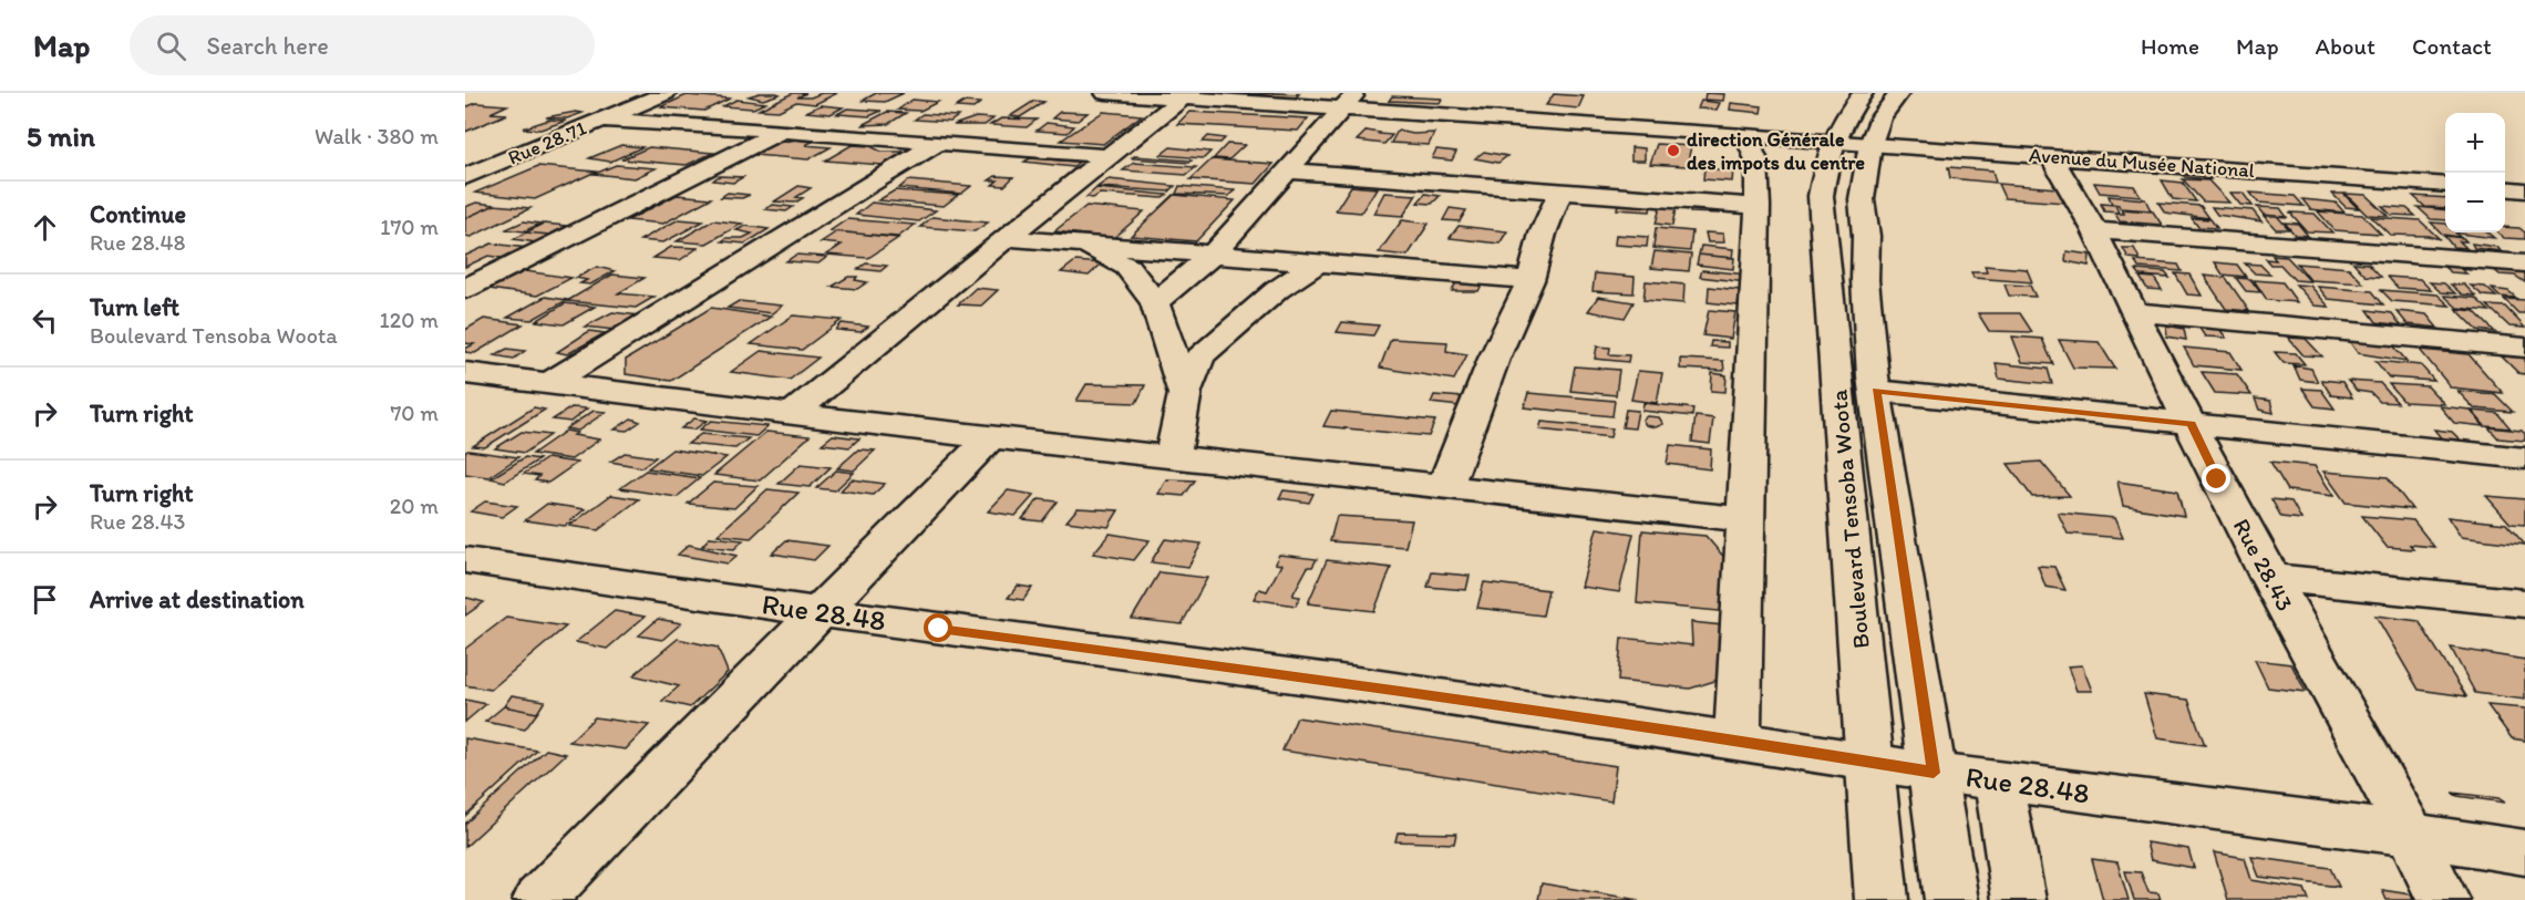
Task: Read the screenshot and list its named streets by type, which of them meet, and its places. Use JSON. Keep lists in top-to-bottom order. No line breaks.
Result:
{"streets":{"street":["Rue 28.71","Avenue du Musée National","Boulevard Tensoba Woota","Rue 28.43","Rue 28.48"]},"crossings":[["Avenue du Musée National","Boulevard Tensoba Woota"],["Avenue du Musée National","Rue 28.43"],["Boulevard Tensoba Woota","Rue 28.48"],["Rue 28.43","Rue 28.48"]],"places":["direction Générale des impots du centre"],"page":{"header":"Map","search":"Search here","nav":["Home","Map","About","Contact"],"heading":["5 min","Walk · 380 m"],"map_buttons":["+","−"],"list":[["Continue","Rue 28.48","170 m"],["Turn left","Boulevard Tensoba Woota","120 m"],["Turn right","70 m"],["Turn right","Rue 28.43","20 m"],"Arrive at destination"]}}
